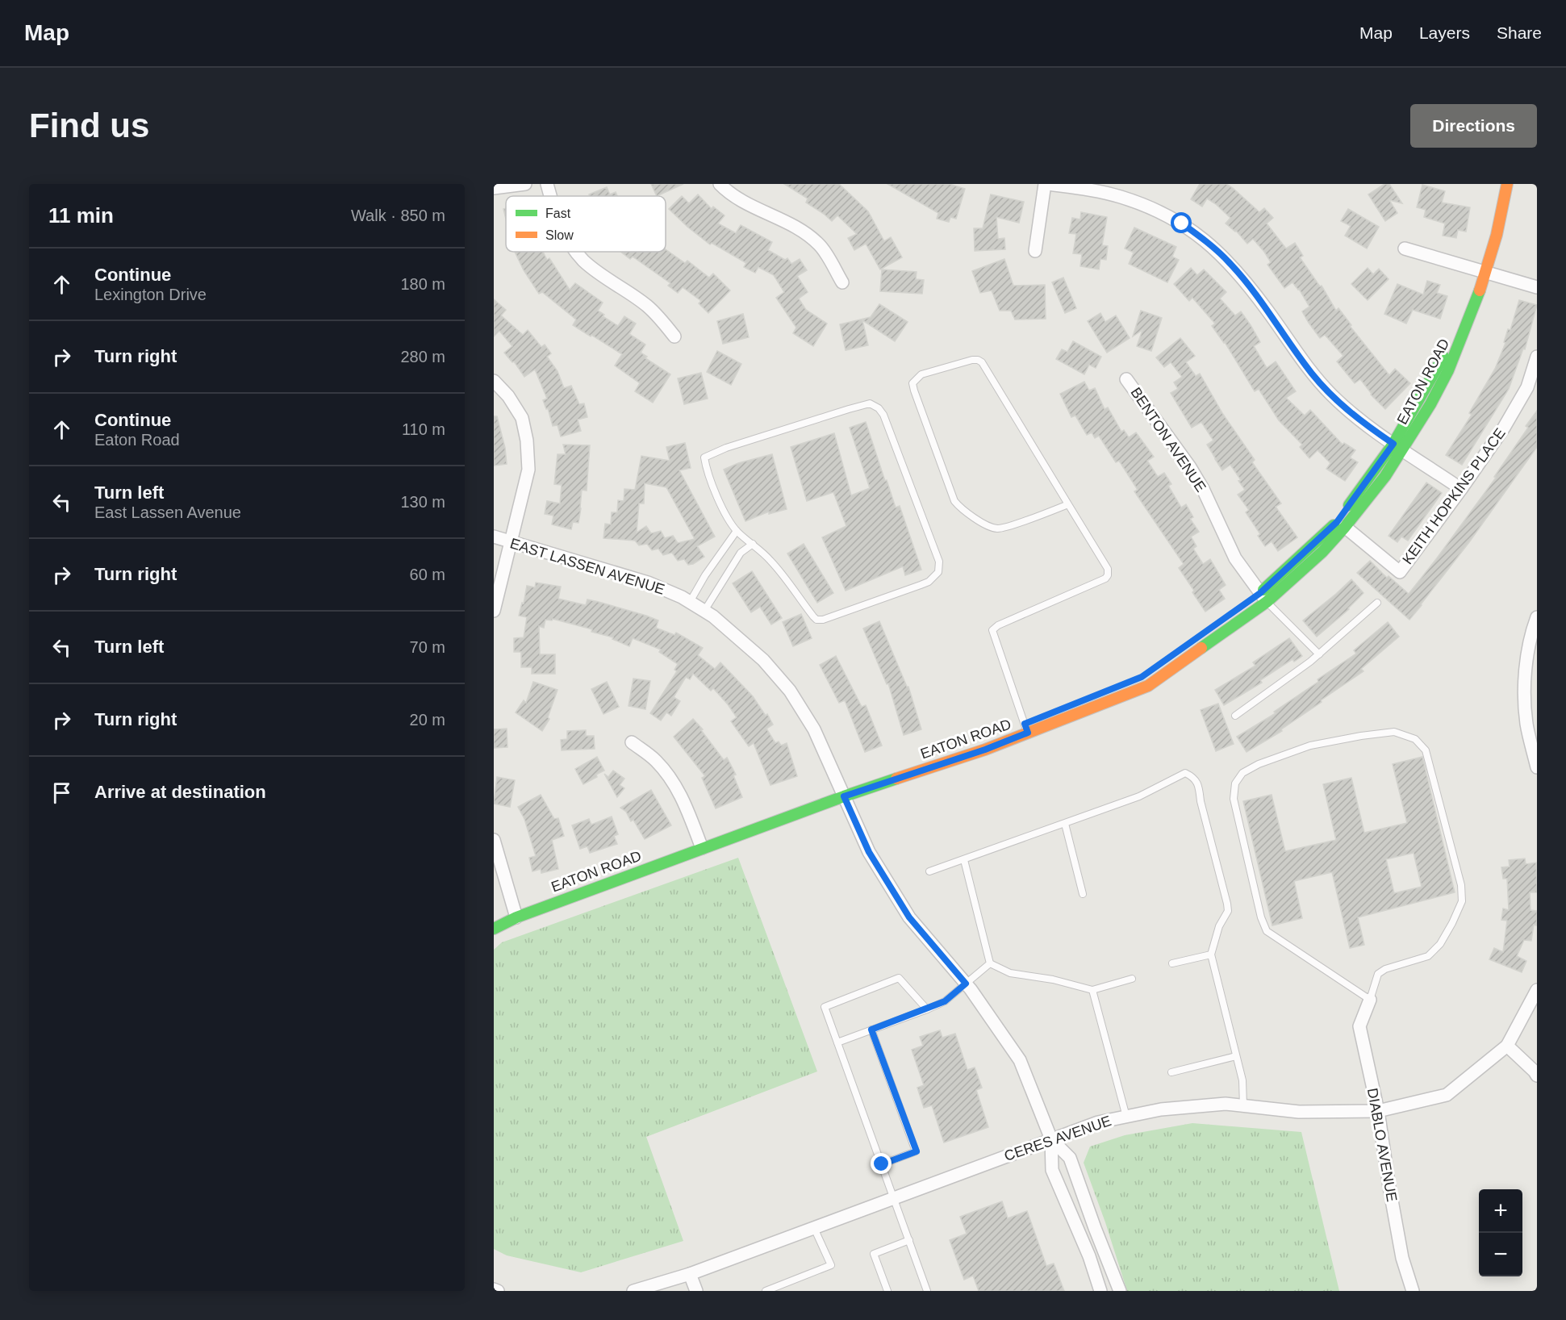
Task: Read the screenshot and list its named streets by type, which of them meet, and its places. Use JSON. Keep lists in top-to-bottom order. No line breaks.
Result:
{"streets":{"street":["EATON ROAD","BENTON AVENUE","KEITH HOPKINS PLACE","EAST LASSEN AVENUE","CERES AVENUE","DIABLO AVENUE"]},"crossings":[["EATON ROAD","BENTON AVENUE"],["EATON ROAD","KEITH HOPKINS PLACE"],["EATON ROAD","EAST LASSEN AVENUE"],["EAST LASSEN AVENUE","CERES AVENUE"],["CERES AVENUE","DIABLO AVENUE"]],"legend":["Fast","Slow"],"page":{"header":"Map","nav":["Map","Layers","Share"],"buttons":"Directions","title":"Find us","heading":["11 min","Walk · 850 m"],"list":[["Continue","Lexington Drive","180 m"],["Turn right","280 m"],["Continue","Eaton Road","110 m"],["Turn left","East Lassen Avenue","130 m"],["Turn right","60 m"],["Turn left","70 m"],["Turn right","20 m"],"Arrive at destination"],"map_buttons":["+","−"]}}
